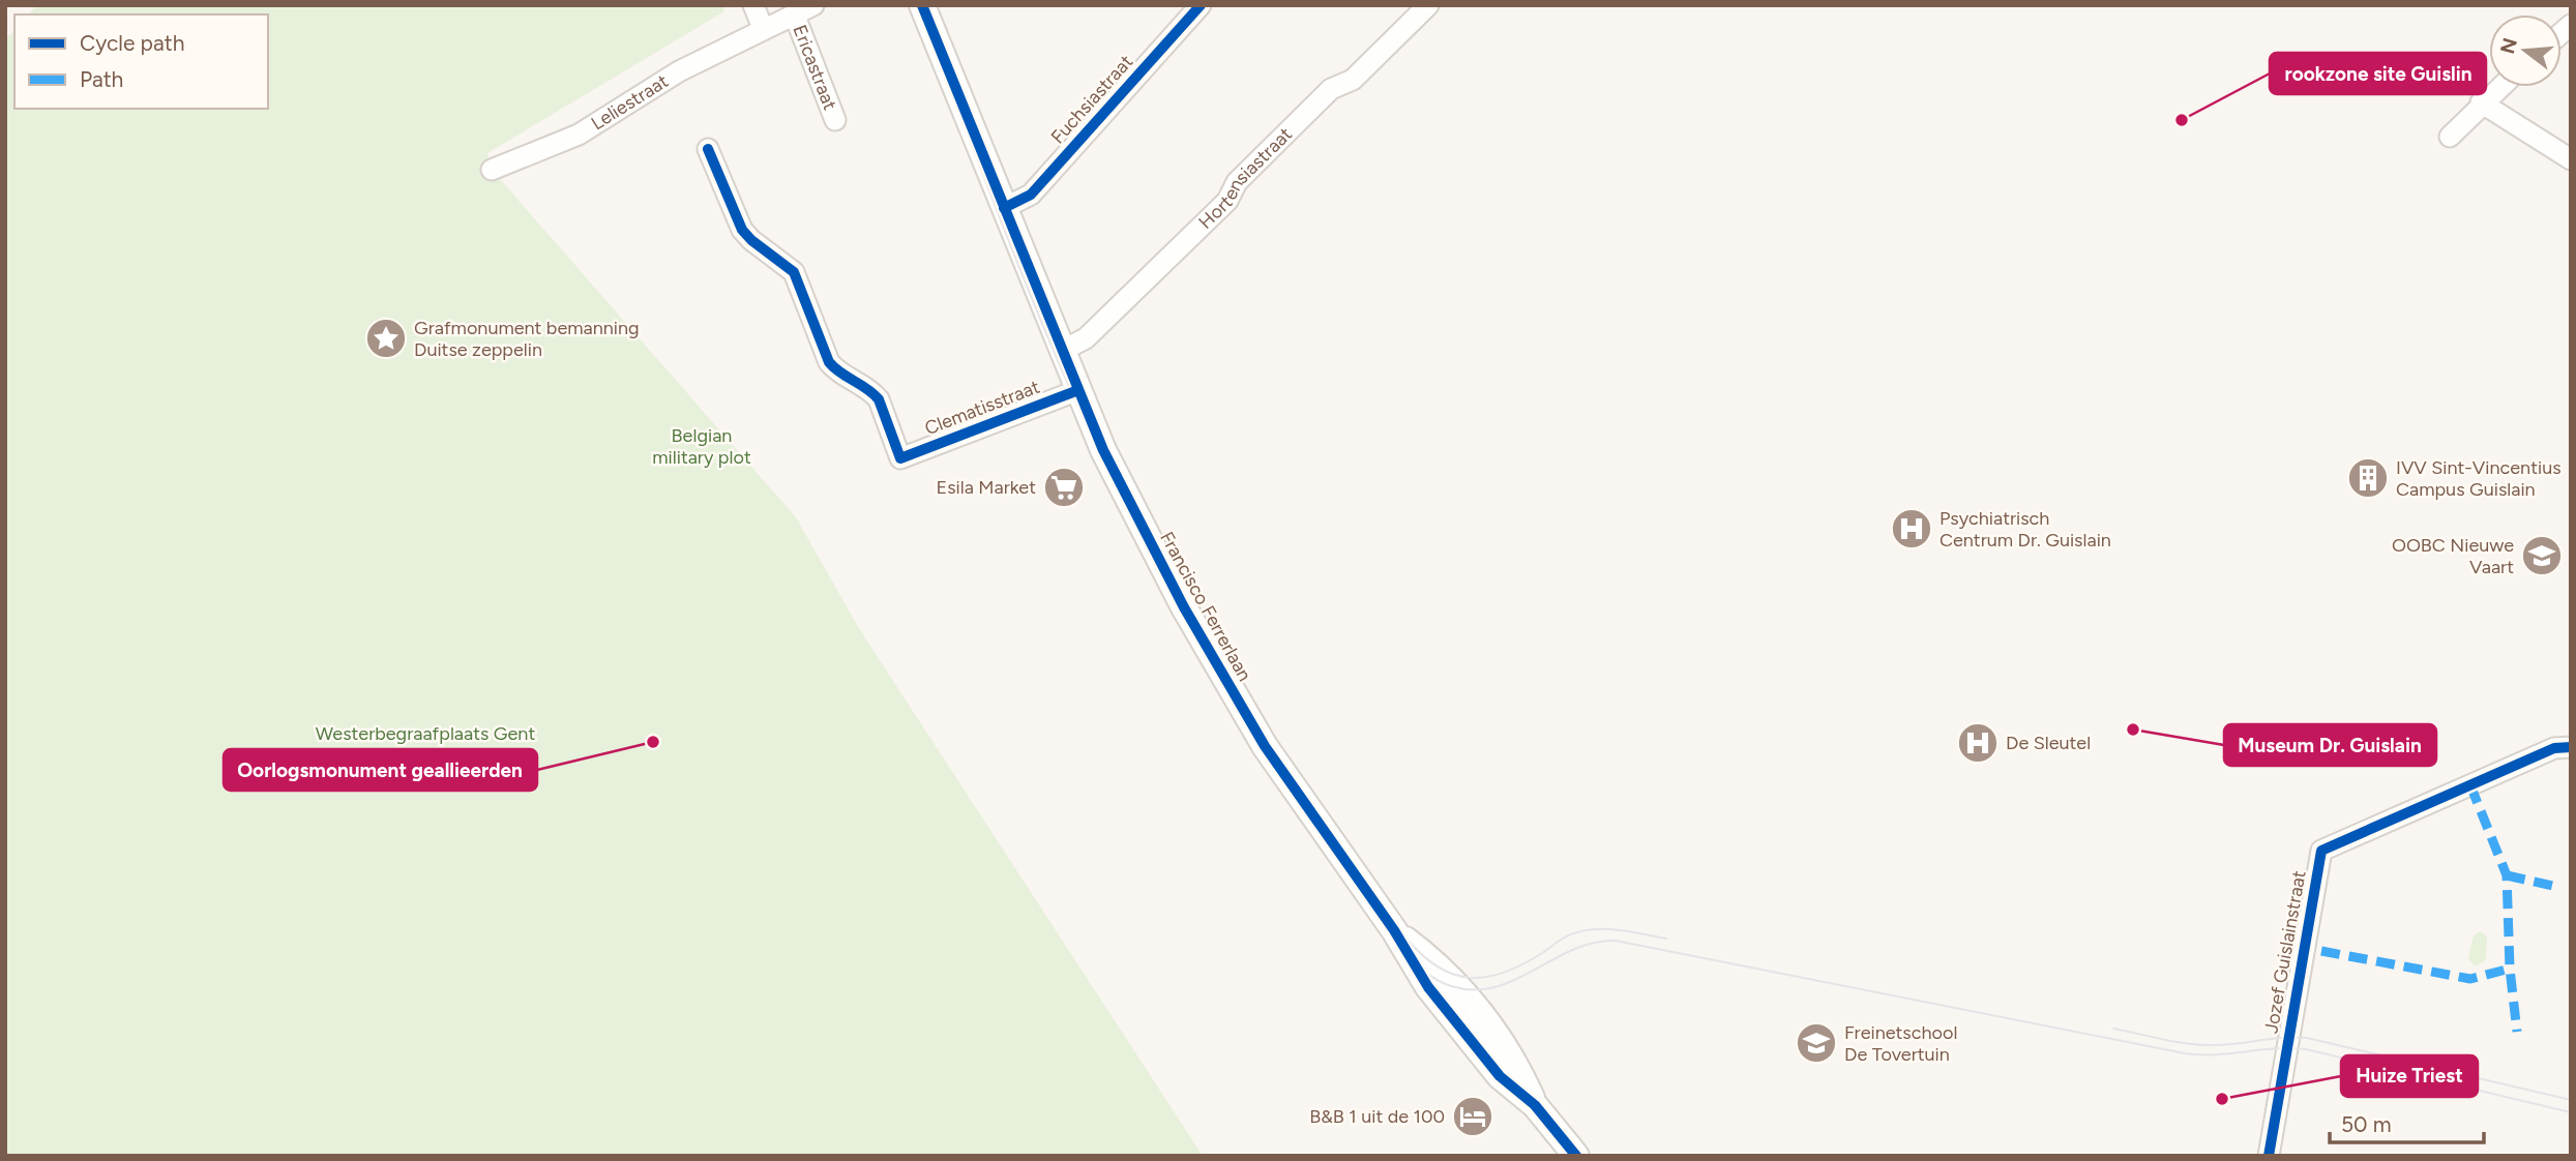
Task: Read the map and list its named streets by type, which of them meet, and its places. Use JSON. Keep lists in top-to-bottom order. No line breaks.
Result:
{"streets":{"street":["Ericastraat","Fuchsiastraat","Leliestraat","Hortensiastraat","Clematisstraat","Francisco Ferrerlaan","Jozef Guislainstraat"]},"crossings":[["Ericastraat","Leliestraat"],["Fuchsiastraat","Francisco Ferrerlaan"],["Hortensiastraat","Francisco Ferrerlaan"],["Clematisstraat","Francisco Ferrerlaan"]],"parks":["Belgian military plot","Westerbegraafplaats Gent"],"places":{"other":["rookzone site Guislin","Museum Dr. Guislain","Oorlogsmonument geallieerden","Huize Triest"],"place":["Grafmonument bemanning Duitse zeppelin"],"building":["IVV Sint-Vincentius Campus Guislain"],"supermarket":["Esila Market"],"hospital":["Psychiatrisch Centrum Dr. Guislain","De Sleutel"],"school or university":["OOBC Nieuwe Vaart","Freinetschool De Tovertuin"],"hotel":["B&B 1 uit de 100"]},"legend":["Cycle path","Path"],"scale_bar":"50 m","north":"left"}
